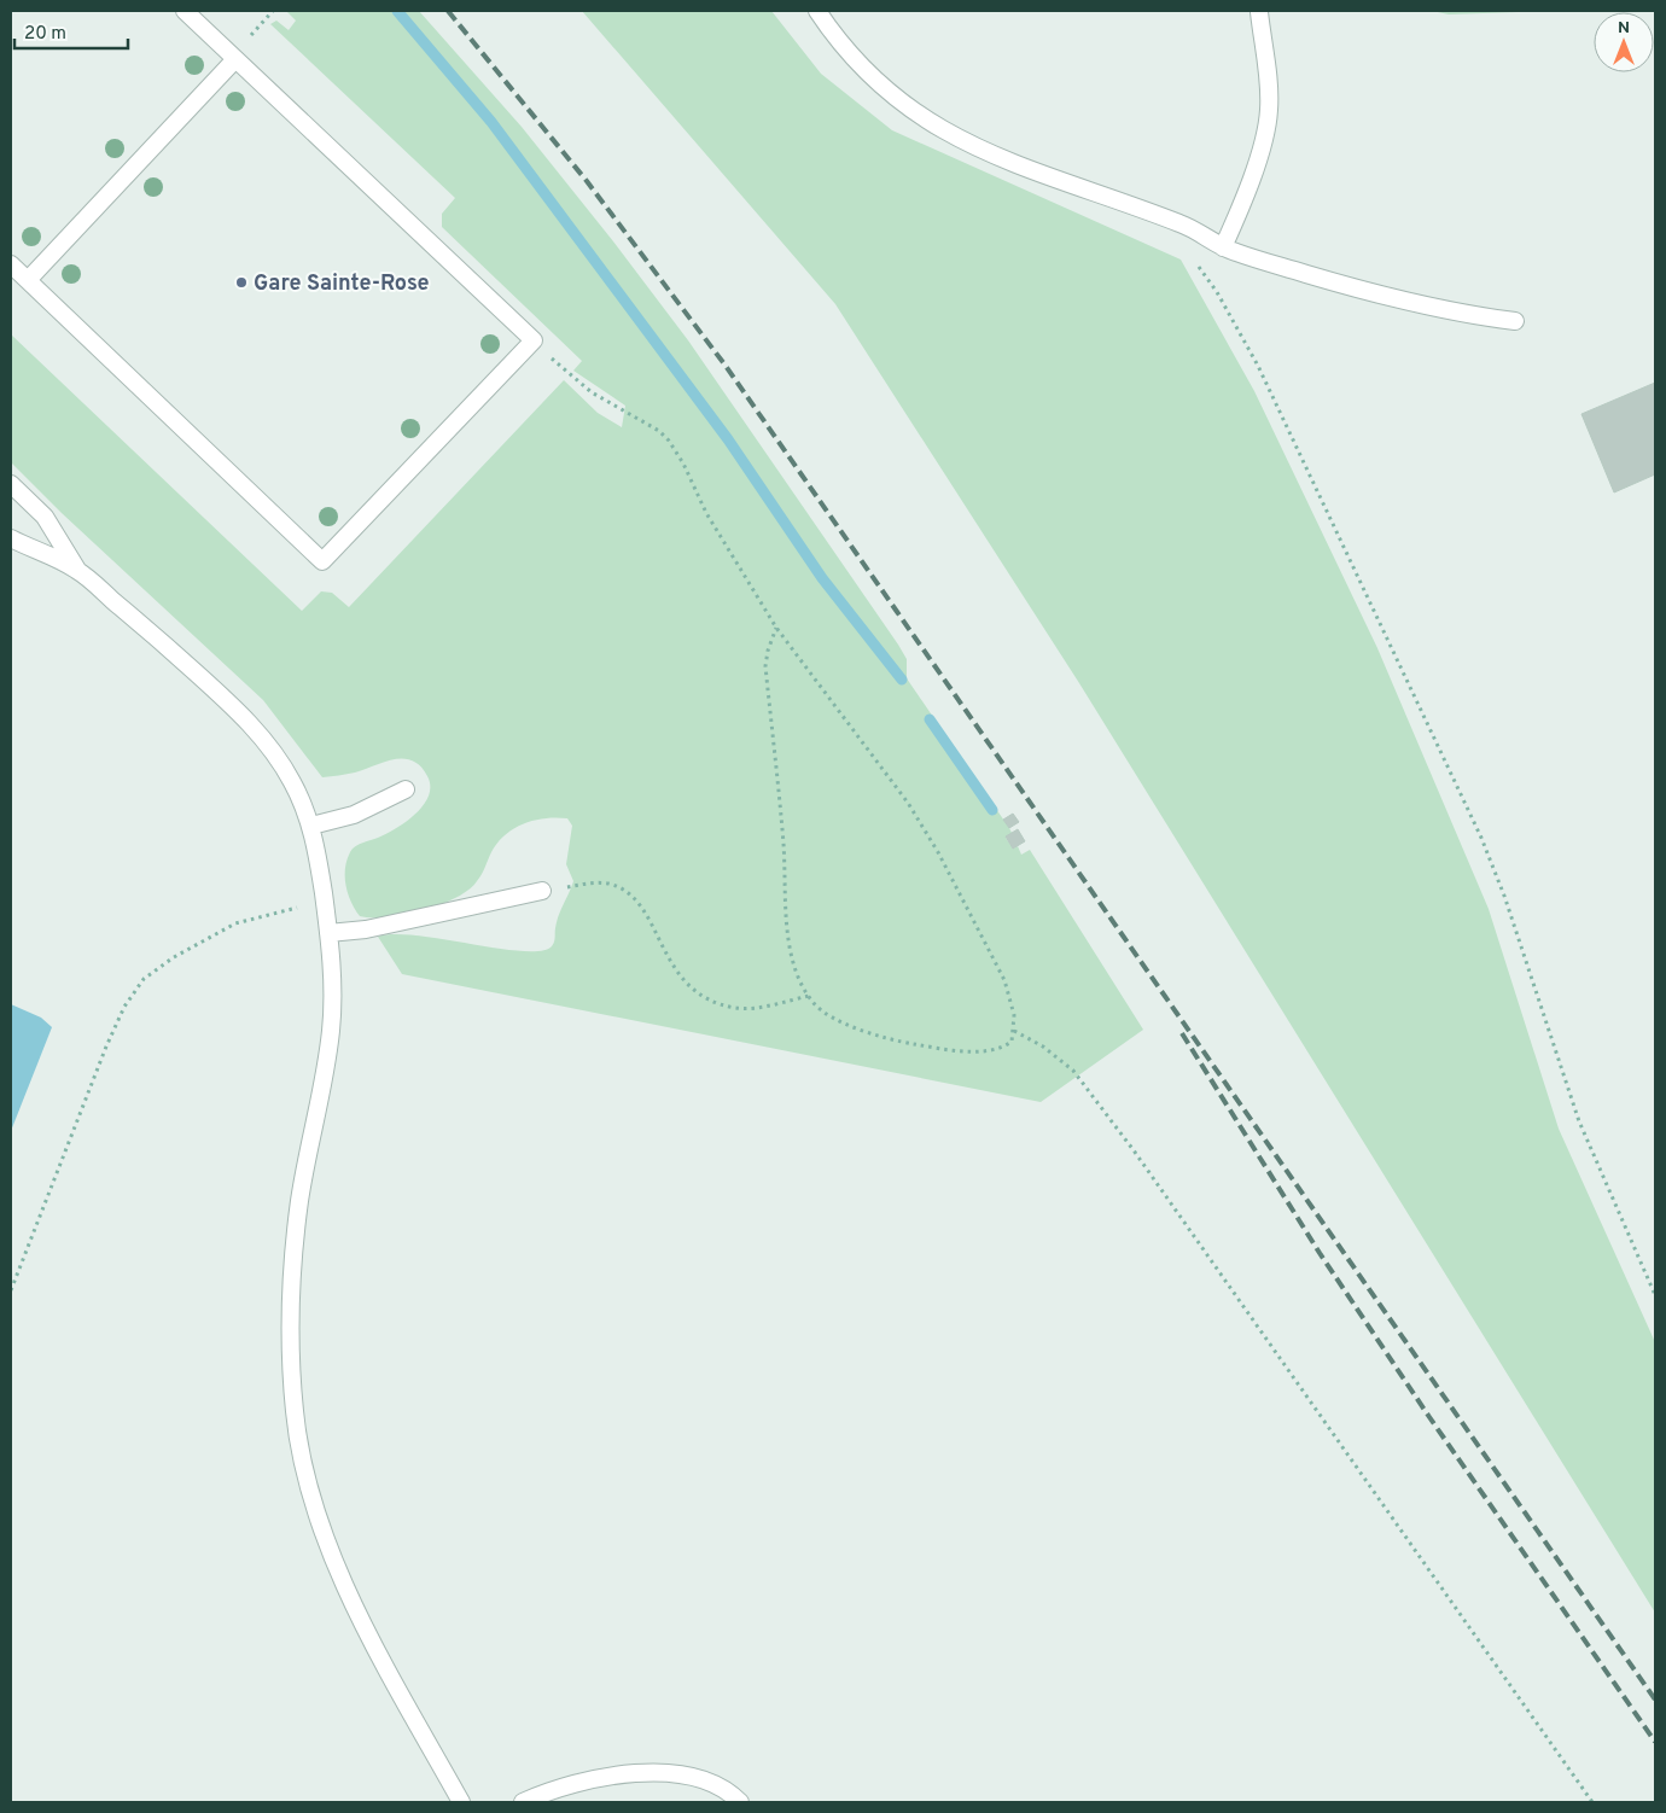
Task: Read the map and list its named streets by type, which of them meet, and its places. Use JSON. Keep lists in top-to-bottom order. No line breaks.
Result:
{"places":["Gare Sainte-Rose"],"scale_bar":"20 m","north":"top"}
